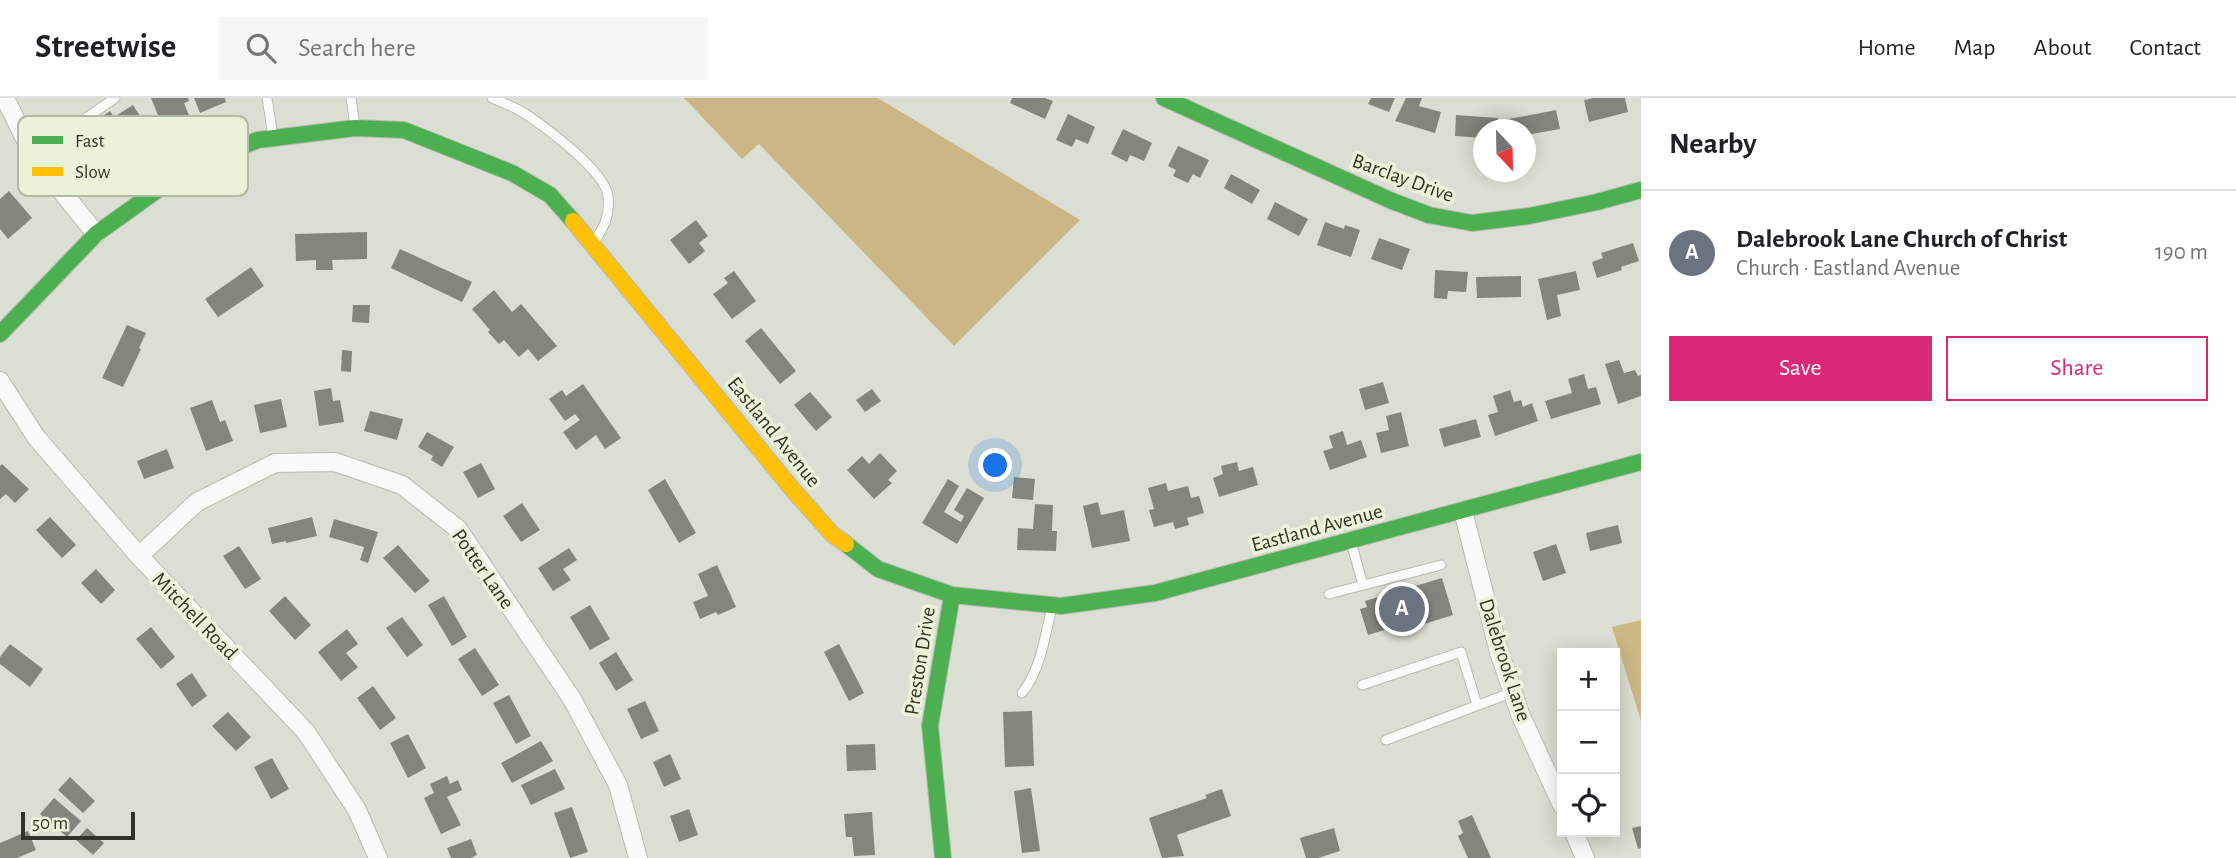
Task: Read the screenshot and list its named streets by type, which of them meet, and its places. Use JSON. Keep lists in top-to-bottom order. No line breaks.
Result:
{"streets":{"street":["Barclay Drive","Eastland Avenue","Potter Lane","Mitchell Road","Dalebrook Lane","Preston Drive"]},"crossings":[["Eastland Avenue","Dalebrook Lane"],["Eastland Avenue","Preston Drive"],["Potter Lane","Mitchell Road"]],"legend":["Fast","Slow"],"scale_bar":"50 m","north":"bottom","page":{"header":"Streetwise","search":"Search here","nav":["Home","Map","About","Contact"],"heading":"Nearby","list":[{"mark":"A","name":"Dalebrook Lane Church of Christ","note":"Church · Eastland Avenue","value":"190 m"}],"buttons":["Save","Share"],"pins":"A","map_buttons":["+","−"],"scale":"50 m"}}
